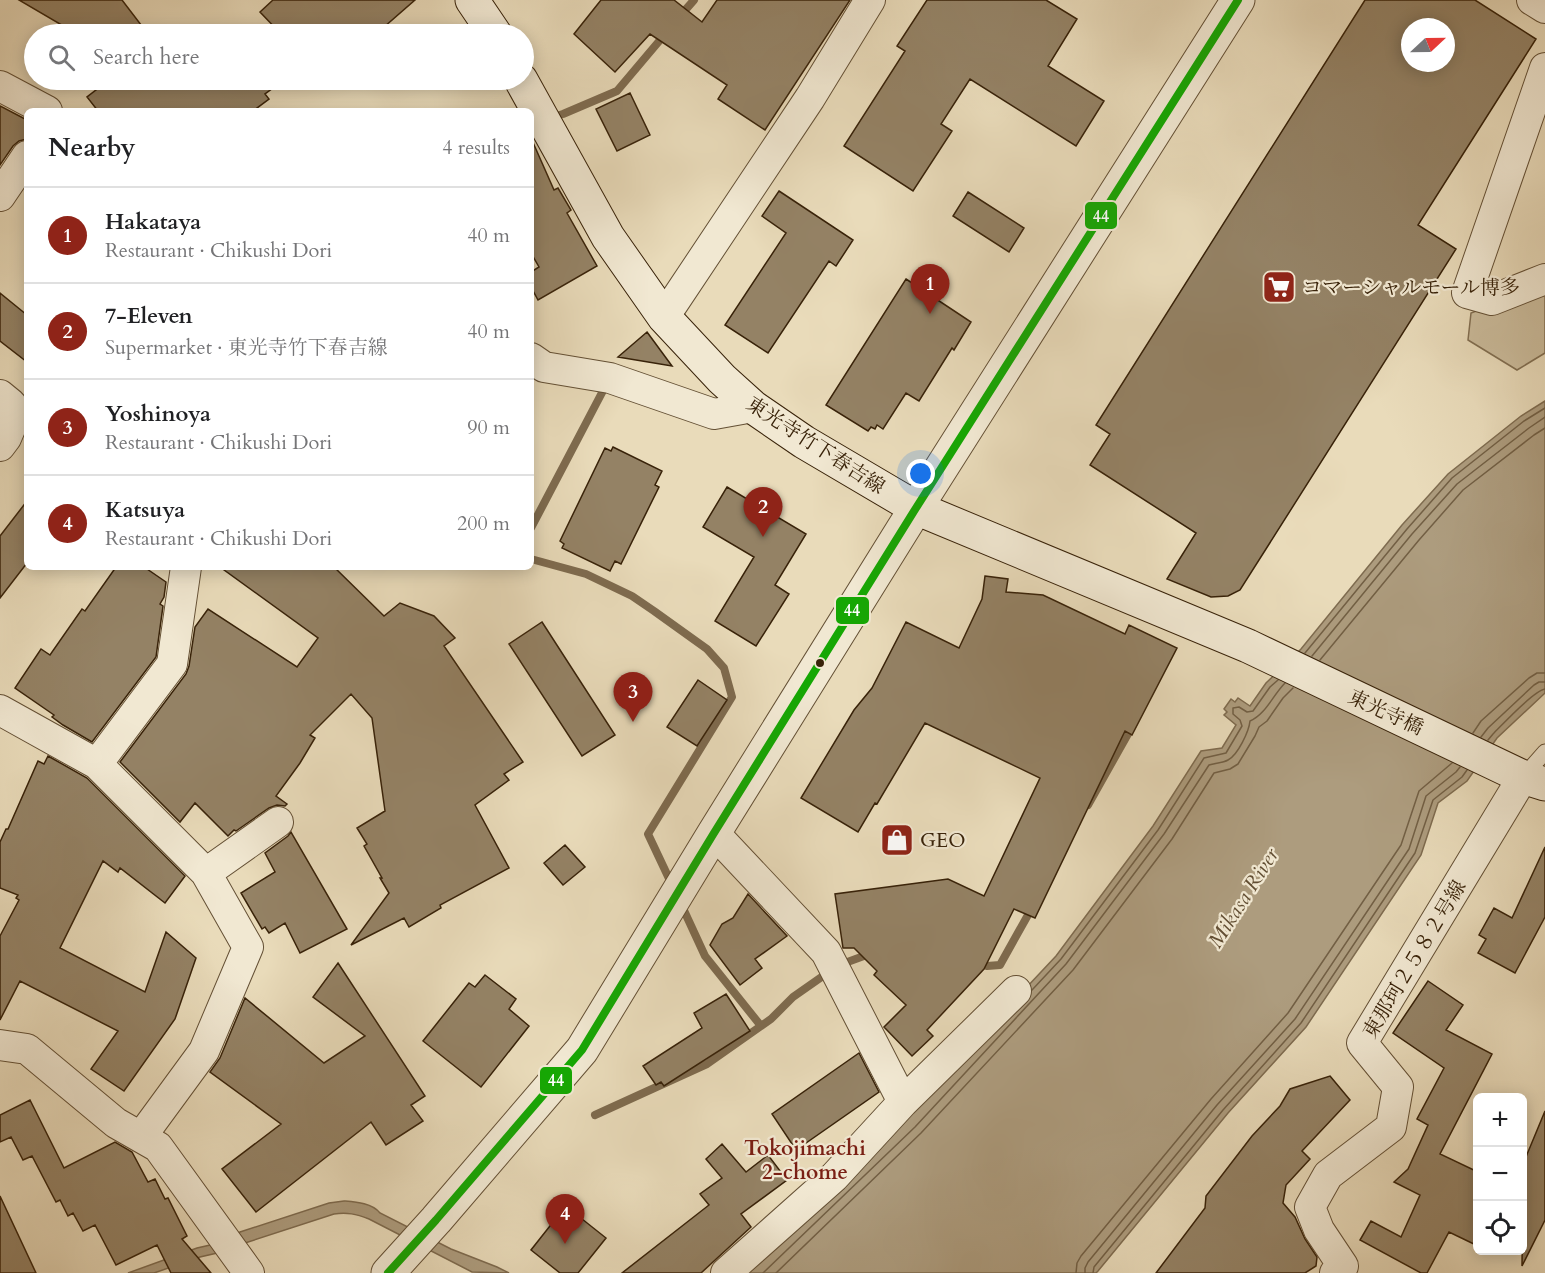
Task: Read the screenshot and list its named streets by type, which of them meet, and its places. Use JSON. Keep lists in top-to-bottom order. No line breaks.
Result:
{"streets":{"street":["東光寺竹下春吉線","東光寺橋","東那珂２５８２号線"]},"crossings":[["東光寺竹下春吉線","東光寺橋"],["東光寺橋","東那珂２５８２号線"]],"districts":["Tokojimachi 2-chome"],"water":["Mikasa River"],"places":{"supermarket":["コマーシャルモール博多"],"shop":["GEO"]},"lines":["transit line 44"],"north":"right","page":{"search":"Search here","heading":["Nearby","4 results"],"list":[{"mark":"1","name":"Hakataya","note":"Restaurant · Chikushi Dori","value":"40 m"},{"mark":"2","name":"7-Eleven","note":"Supermarket · 東光寺竹下春吉線","value":"40 m"},{"mark":"3","name":"Yoshinoya","note":"Restaurant · Chikushi Dori","value":"90 m"},{"mark":"4","name":"Katsuya","note":"Restaurant · Chikushi Dori","value":"200 m"}],"pins":["1","2","3","4"],"map_buttons":["+","−"]}}
